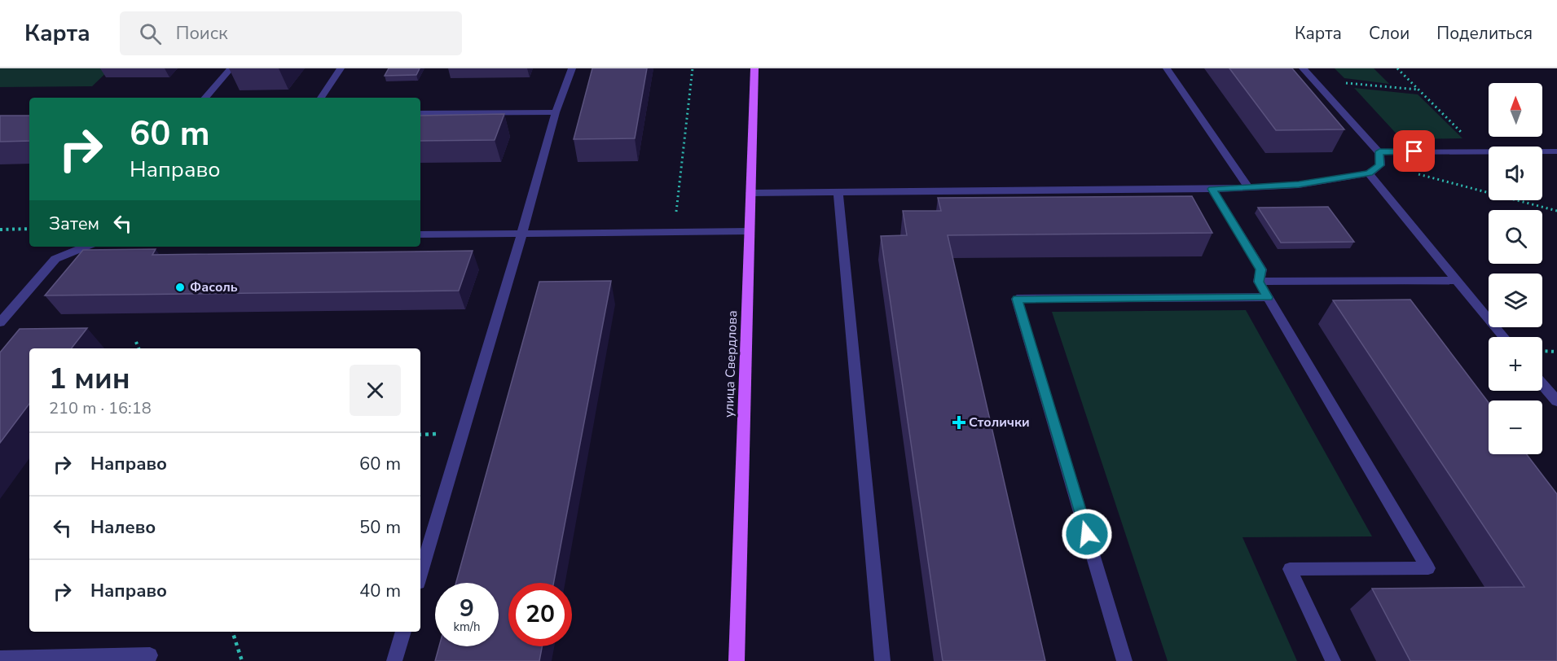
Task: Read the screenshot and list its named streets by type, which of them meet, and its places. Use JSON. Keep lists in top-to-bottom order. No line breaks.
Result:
{"streets":{"main road":["улица Свердлова"]},"places":{"other":["Фасоль"],"health":["Столички"]},"north":"top","page":{"header":"Карта","search":"Поиск","nav":["Карта","Слои","Поделиться"],"map_buttons":["+","−"],"turn":["60 m","Направо"],"then":"Затем","heading":["1 мин","210 m · 16:18"],"list":[{"name":"Направо","value":"60 m"},{"name":"Налево","value":"50 m"},{"name":"Направо","value":"40 m"}],"speed":"9 km/h","limit":"20"}}
